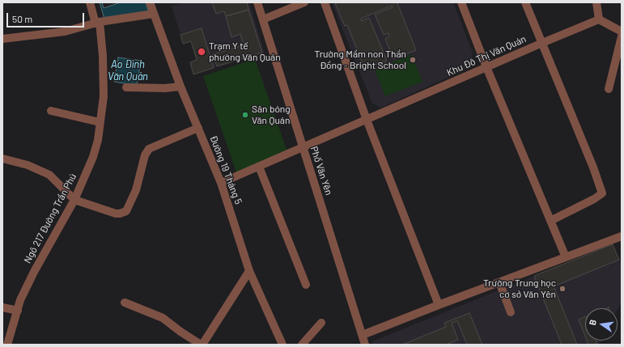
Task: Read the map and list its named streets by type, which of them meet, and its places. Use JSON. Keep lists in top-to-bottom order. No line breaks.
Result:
{"streets":{"street":["Khu Đô Thị Văn Quán","Đường 19 Tháng 5","Phố Văn Yên","Ngõ 217 Đường Trần Phú"]},"crossings":[["Khu Đô Thị Văn Quán","Đường 19 Tháng 5"],["Khu Đô Thị Văn Quán","Phố Văn Yên"]],"water":["Ao Đình Văn Quán"],"places":["Trạm Y tế phường Văn Quán","Trường Mầm non Thần Đồng - Bright School","Sân bóng Văn Quán","Trường Trung học cơ sở Văn Yên"],"scale_bar":"50 m","north":"left"}
